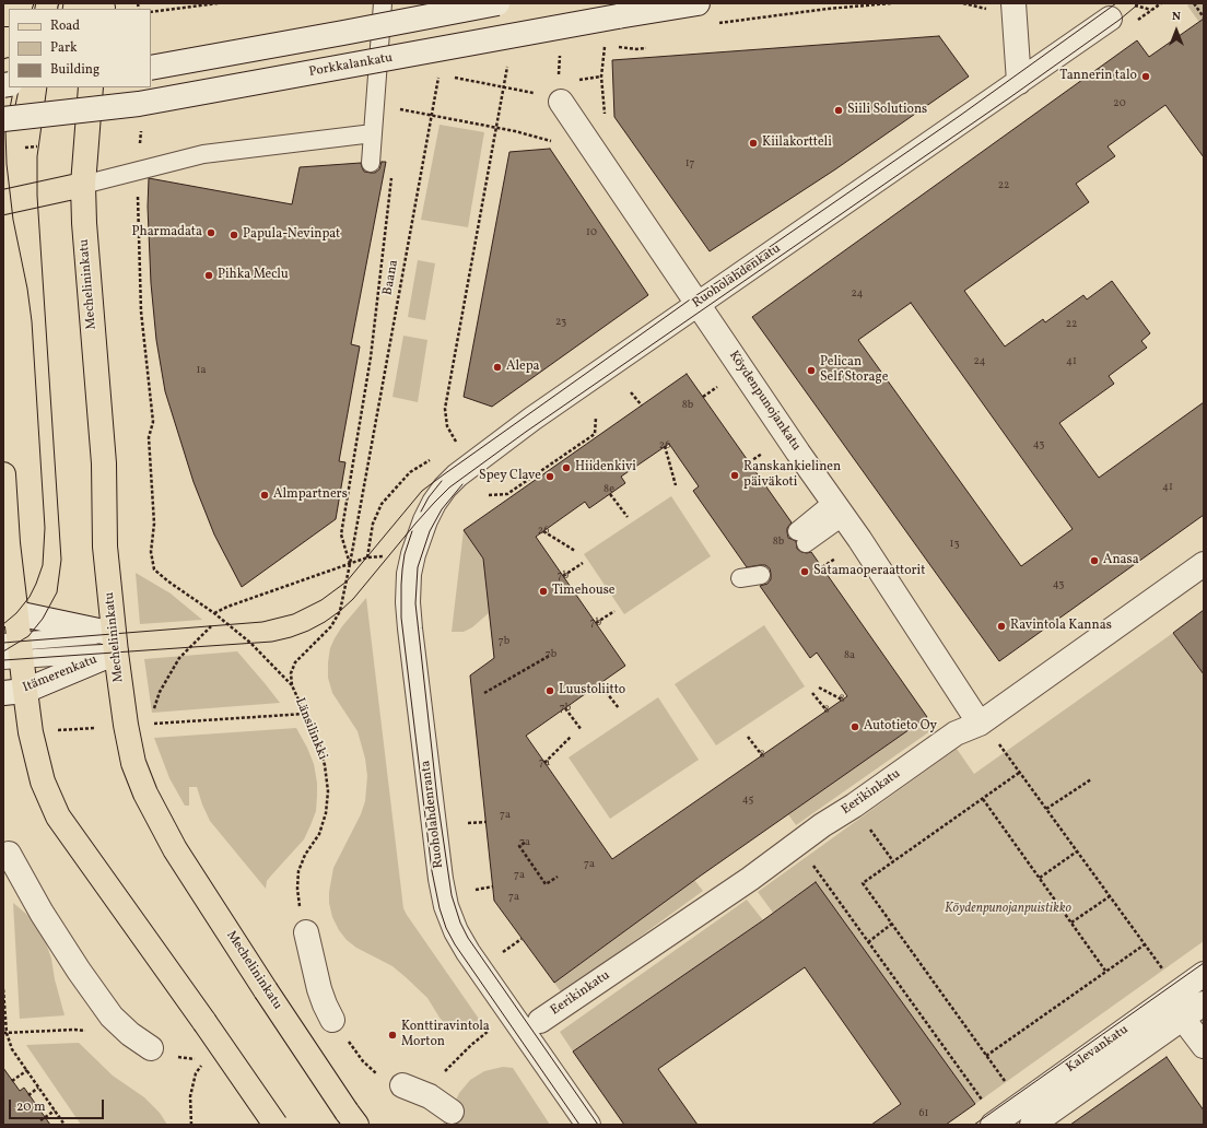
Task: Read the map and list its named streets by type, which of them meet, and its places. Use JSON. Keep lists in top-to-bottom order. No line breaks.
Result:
{"streets":{"main road":["Mechelininkatu"],"street":["Porkkalankatu","Ruoholahdenkatu","Köydenpunojankatu","Itämerenkatu","Eerikinkatu","Ruoholahdenranta","Kalevankatu"],"path":["Baana","Länsilinkki"]},"crossings":[["Ruoholahdenkatu","Köydenpunojankatu"],["Ruoholahdenkatu","Ruoholahdenranta"],["Baana","Länsilinkki"],["Mechelininkatu","Itämerenkatu"],["Köydenpunojankatu","Eerikinkatu"]],"parks":["Köydenpunojanpuistikko"],"places":["Tannerin talo","Siili Solutions","Kiilakortteli","Pharmadata","Papula-Nevinpat","Pihka Meclu","Alepa","Pelican Self Storage","Hiidenkivi","Ranskankielinen päiväkoti","Spey Clave","Almpartners","Anasa","Satamaoperaattorit","Timehouse","Ravintola Kannas","Luustoliitto","Autotieto Oy","Konttiravintola Morton"],"house_numbers":["20","17","22","10","24","23","22","24","41","1a","8b","43","26","41","8e","26","8b","13","7b","43","7b","7b","7b","8a","8","7b","8","8","7a","45","7a","7a","7a","7a","7a","61"],"legend":["Road","Park","Building"],"scale_bar":"20 m","north":"top"}
